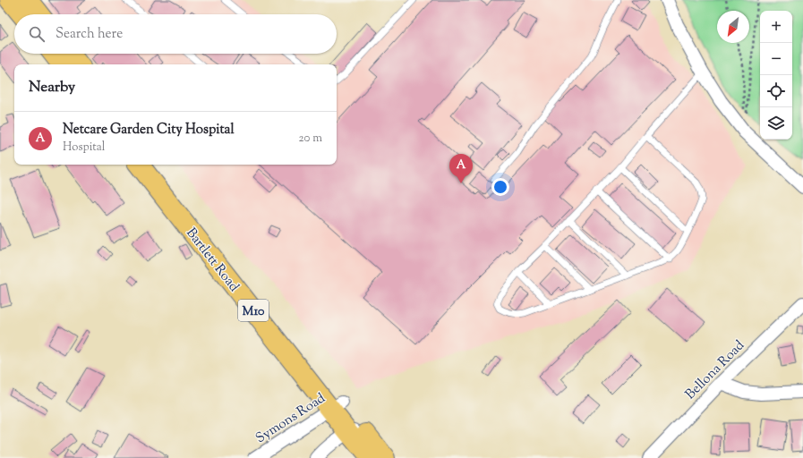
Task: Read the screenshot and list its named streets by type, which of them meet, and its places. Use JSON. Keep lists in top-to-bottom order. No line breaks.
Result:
{"streets":{"main road":["Bartlett Road","M10"],"street":["Bellona Road","Symons Road"]},"crossings":[["Bartlett Road","Symons Road"]],"north":"bottom left","page":{"map_buttons":["+","−"],"search":"Search here","heading":"Nearby","list":[{"mark":"A","name":"Netcare Garden City Hospital","note":"Hospital","value":"20 m"}],"pins":"A"}}
